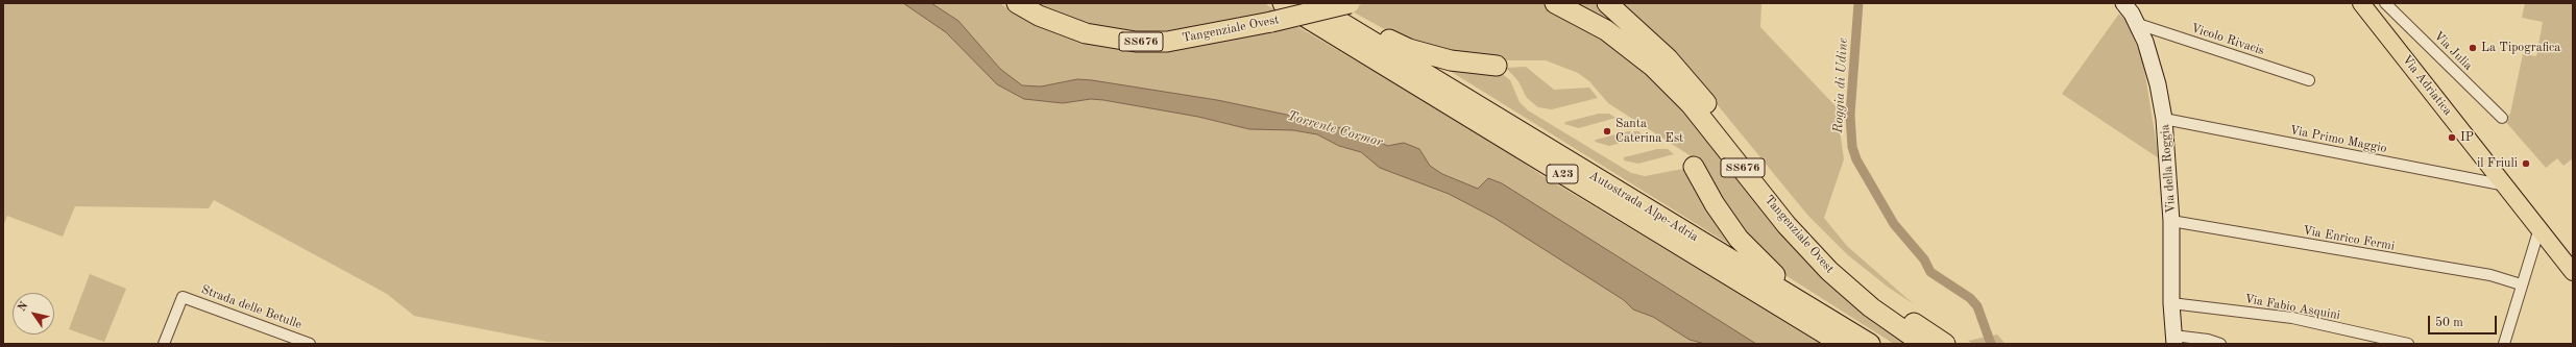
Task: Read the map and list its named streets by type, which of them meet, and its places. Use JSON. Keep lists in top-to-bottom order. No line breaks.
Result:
{"streets":{"highway":["Tangenziale Ovest","SS676","A23","Autostrada Alpe-Adria"],"main road":["Via Adriatica"],"street":["Vicolo Rivacis","Via Julia","Via Primo Maggio","Via della Roggia","Via Enrico Fermi","Strada delle Betulle","Via Fabio Asquini"]},"crossings":[["Tangenziale Ovest","Autostrada Alpe-Adria"],["Vicolo Rivacis","Via della Roggia"],["Via Adriatica","Via Primo Maggio"],["Via Primo Maggio","Via della Roggia"],["Via della Roggia","Via Enrico Fermi"],["Via della Roggia","Via Fabio Asquini"]],"water":["Roggia di Udine","Torrente Cormor"],"places":["La Tipografica","Santa Caterina Est","IP","il Friuli"],"scale_bar":"50 m","north":"top left"}
